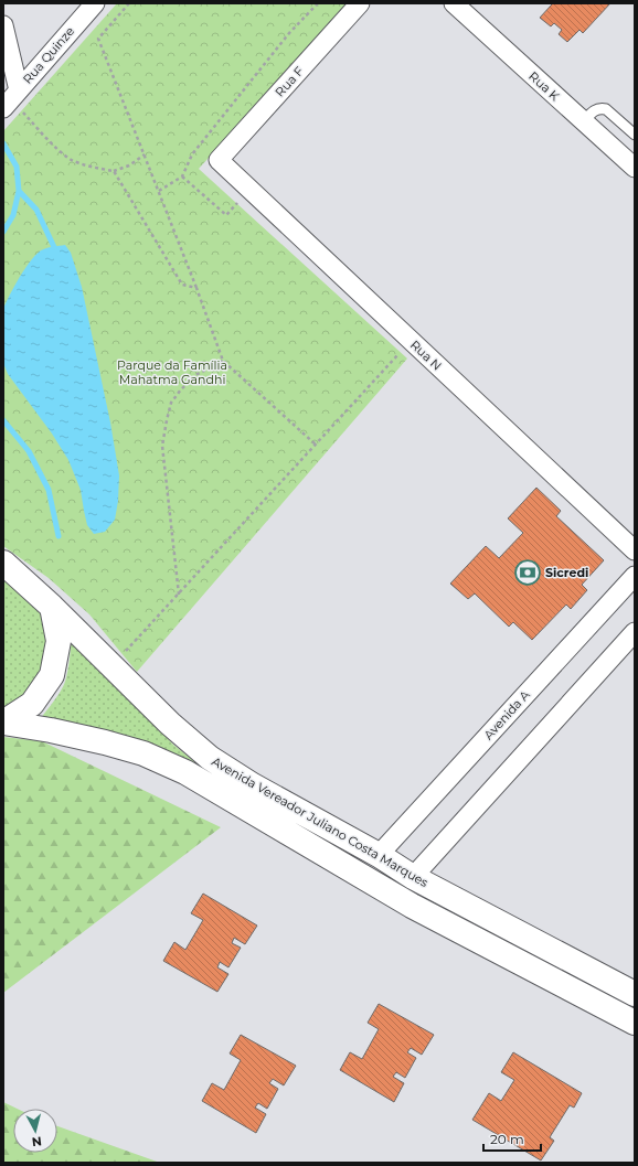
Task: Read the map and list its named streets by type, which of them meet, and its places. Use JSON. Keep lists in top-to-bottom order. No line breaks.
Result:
{"streets":{"main road":["Avenida Vereador Juliano Costa Marques"],"street":["Rua Quinze","Rua F","Rua K","Rua N","Avenida A"]},"crossings":[["Rua F","Rua N"],["Avenida A","Avenida Vereador Juliano Costa Marques"]],"parks":["Parque da Família Mahatma Gandhi"],"places":{"bank":["Sicredi"]},"scale_bar":"20 m","north":"bottom"}
